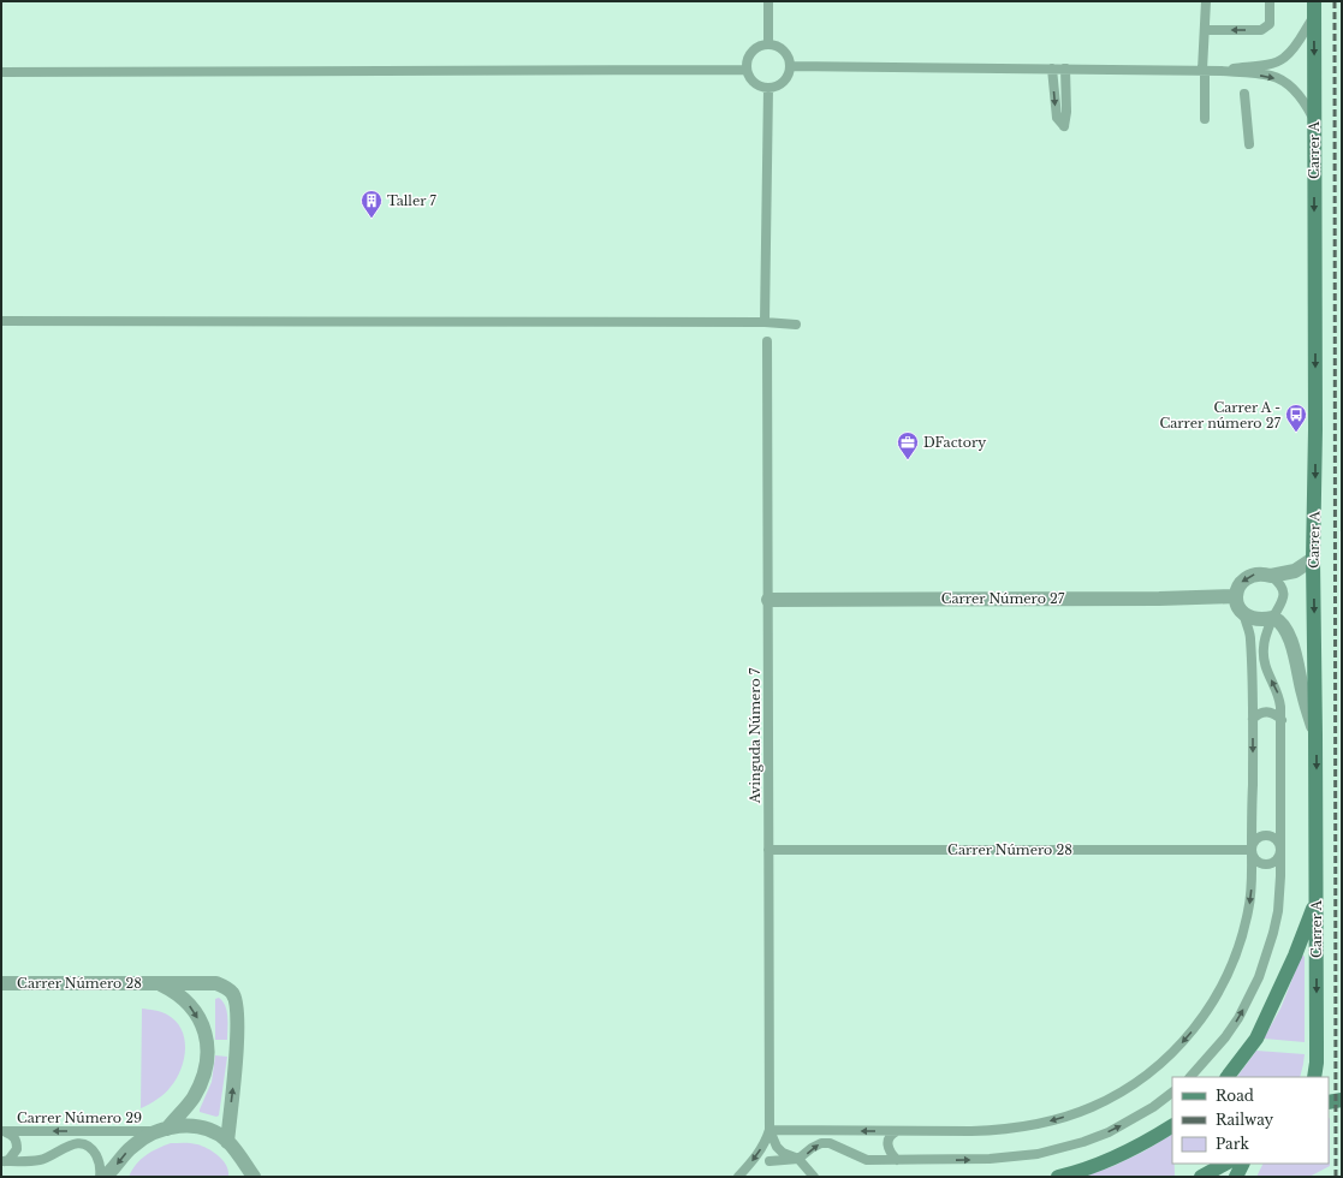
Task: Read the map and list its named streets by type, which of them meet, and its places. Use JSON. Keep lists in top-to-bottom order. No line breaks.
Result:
{"streets":{"main road":["Carrer A"],"street":["Carrer Número 27","Carrer Número 28"],"lane":["Avinguda Número 7","Carrer Número 29"]},"crossings":[["Carrer Número 27","Avinguda Número 7"],["Avinguda Número 7","Carrer Número 28"]],"one_way":["Carrer A","Carrer Número 29"],"places":{"building":["Taller 7"],"bus stop":["Carrer A - Carrer número 27"],"office":["DFactory"]},"legend":["Road","Railway","Park"]}
